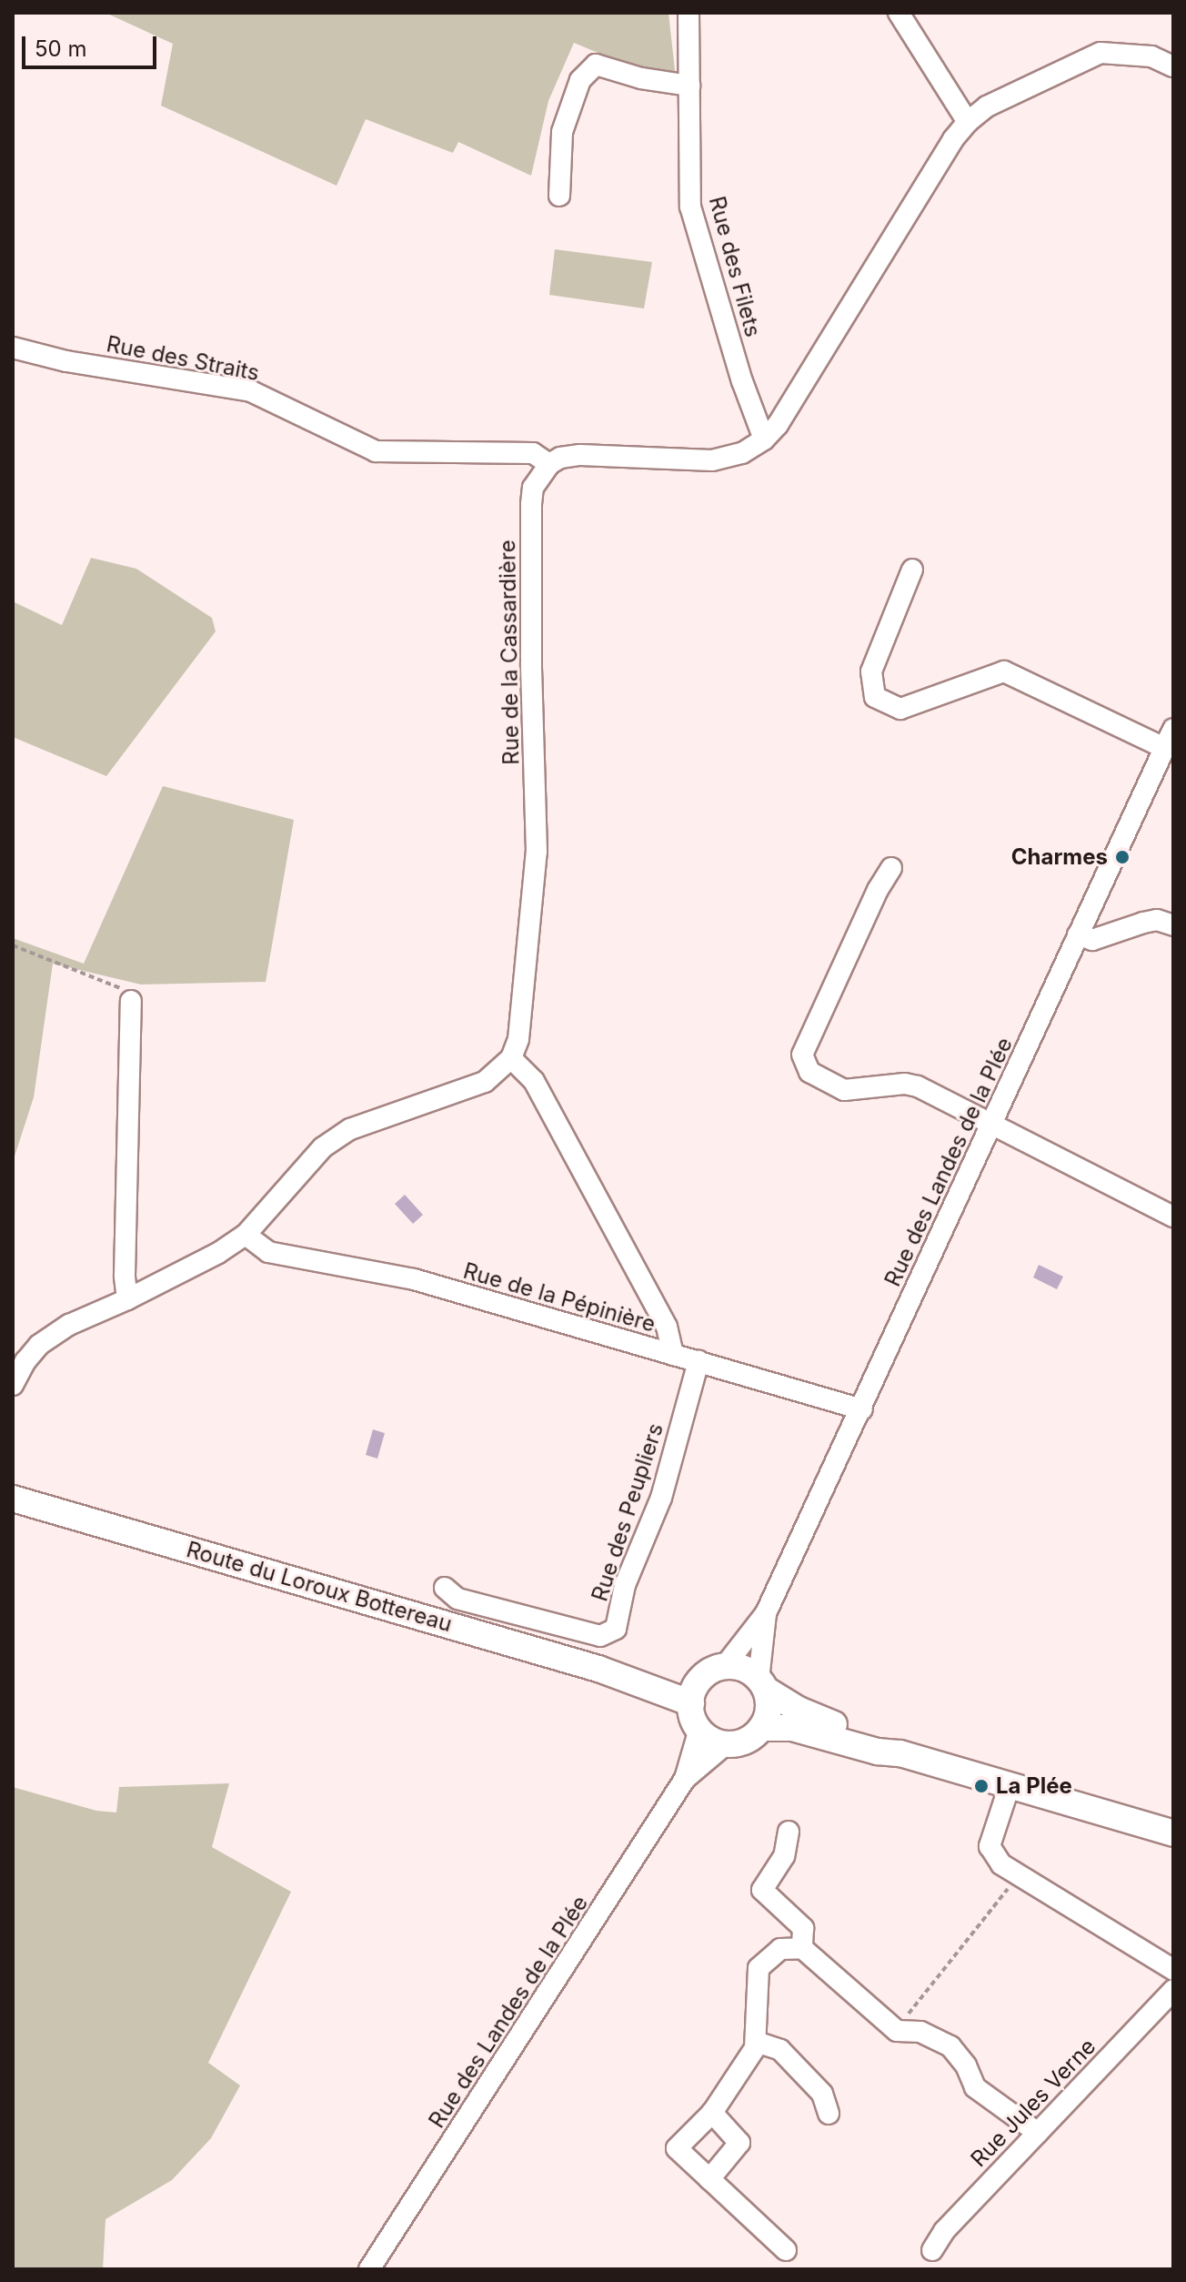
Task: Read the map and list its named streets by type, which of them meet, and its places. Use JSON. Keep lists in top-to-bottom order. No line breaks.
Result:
{"streets":{"main road":["Route du Loroux Bottereau"],"street":["Rue des Filets","Rue des Straits","Rue de la Cassardière","Rue des Landes de la Plée","Rue de la Pépinière","Rue des Peupliers","Rue Jules Verne"]},"crossings":[["Rue des Straits","Rue de la Cassardière"],["Rue des Landes de la Plée","Rue de la Pépinière"],["Rue des Landes de la Plée","Route du Loroux Bottereau"],["Rue de la Pépinière","Rue des Peupliers"]],"places":["Charmes","La Plée"],"scale_bar":"50 m"}
